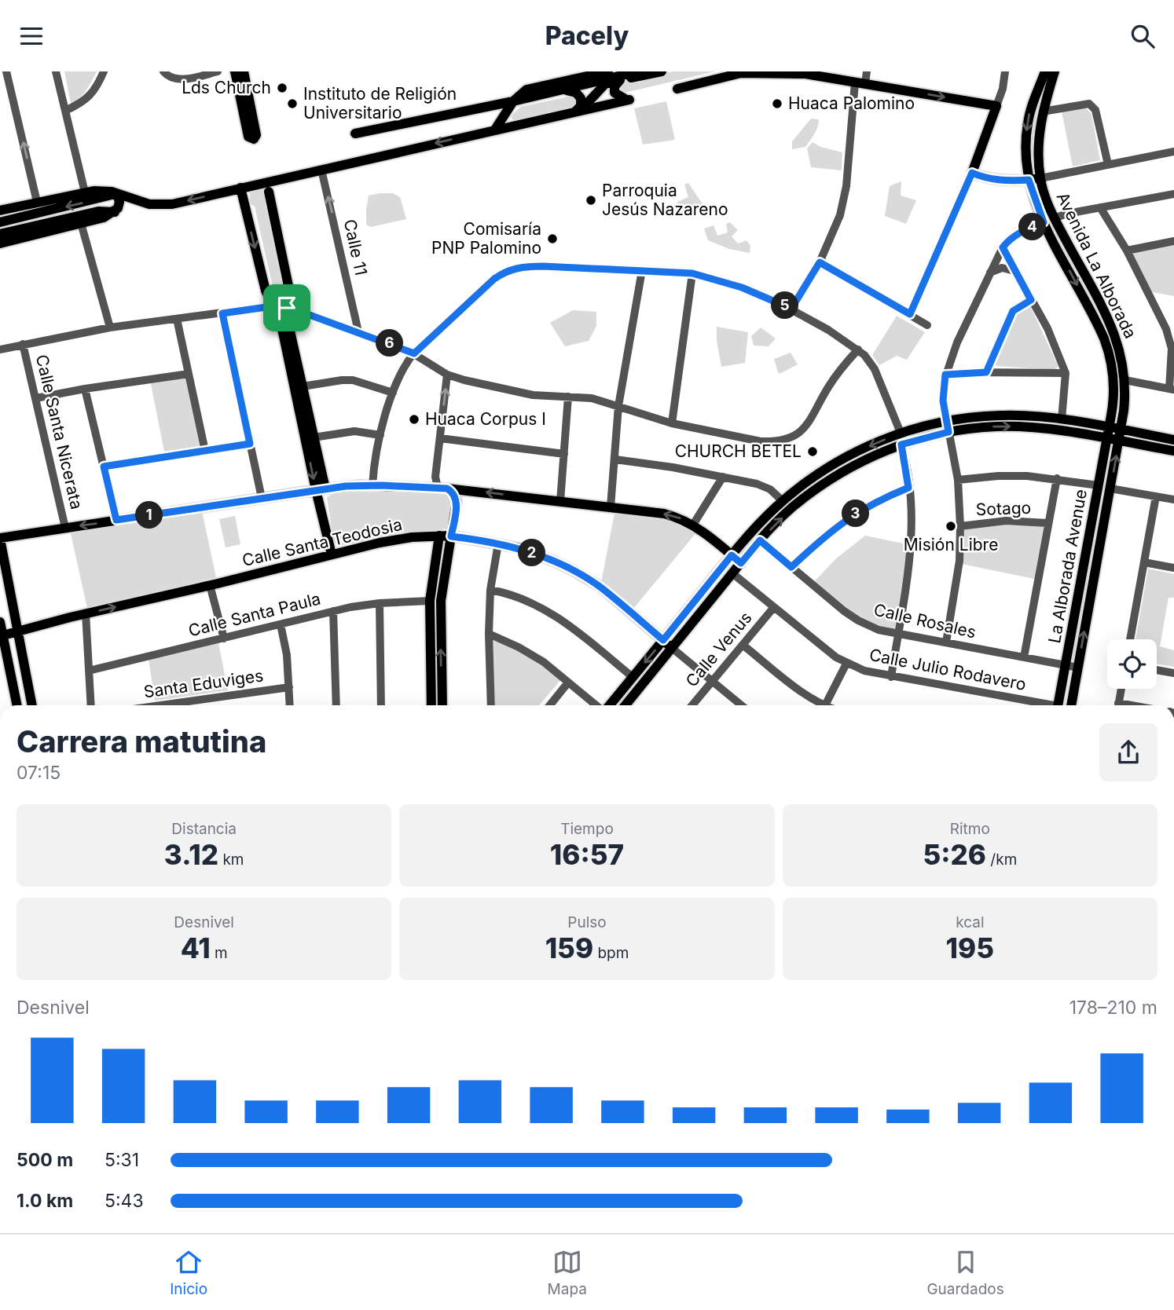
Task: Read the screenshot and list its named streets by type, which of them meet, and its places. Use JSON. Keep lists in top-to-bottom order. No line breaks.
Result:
{"streets":{"main road":["Avenida La Alborada","Calle Santa Teodosia","La Alborada Avenue"],"street":["Calle 11","Calle Santa Nicerata","Sotago","Calle Santa Paula","Calle Rosales","Calle Venus","Calle Julio Rodavero","Santa Eduviges"]},"crossings":[["Avenida La Alborada","La Alborada Avenue"],["La Alborada Avenue","Calle Rosales"],["Calle Venus","Calle Julio Rodavero"]],"one_way":["Calle 11"],"places":["Lds Church","Instituto de Religión Universitario","Huaca Palomino","Parroquia Jesús Nazareno","Comisaría PNP Palomino","Huaca Corpus I","CHURCH BETEL","Misión Libre"],"page":{"header":"Pacely","pins":["4","5","6","3","1","2"],"heading":["Carrera matutina","07:15"],"stats":[["Distancia","3.12 km"],["Tiempo","16:57"],["Ritmo","5:26 /km"],["Desnivel","41 m"],["Pulso","159 bpm"],["kcal","195"]],"chart":["Desnivel","178–210 m"],"list":[{"name":"500 m","note":"5:31"},{"name":"1.0 km","note":"5:43"}],"tabs":["Inicio","Mapa","Guardados"]}}
